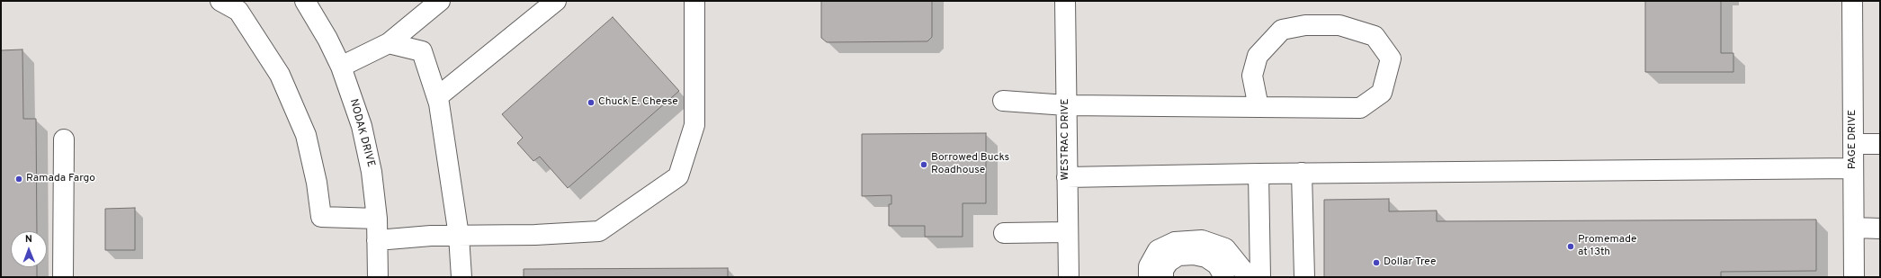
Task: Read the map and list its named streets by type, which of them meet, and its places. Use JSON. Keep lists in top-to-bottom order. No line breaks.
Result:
{"streets":{"street":["NODAK DRIVE","WESTRAC DRIVE","PAGE DRIVE"]},"places":["Chuck E. Cheese","Borrowed Bucks Roadhouse","Ramada Fargo","Promemade at 13th","Dollar Tree"],"north":"top"}
